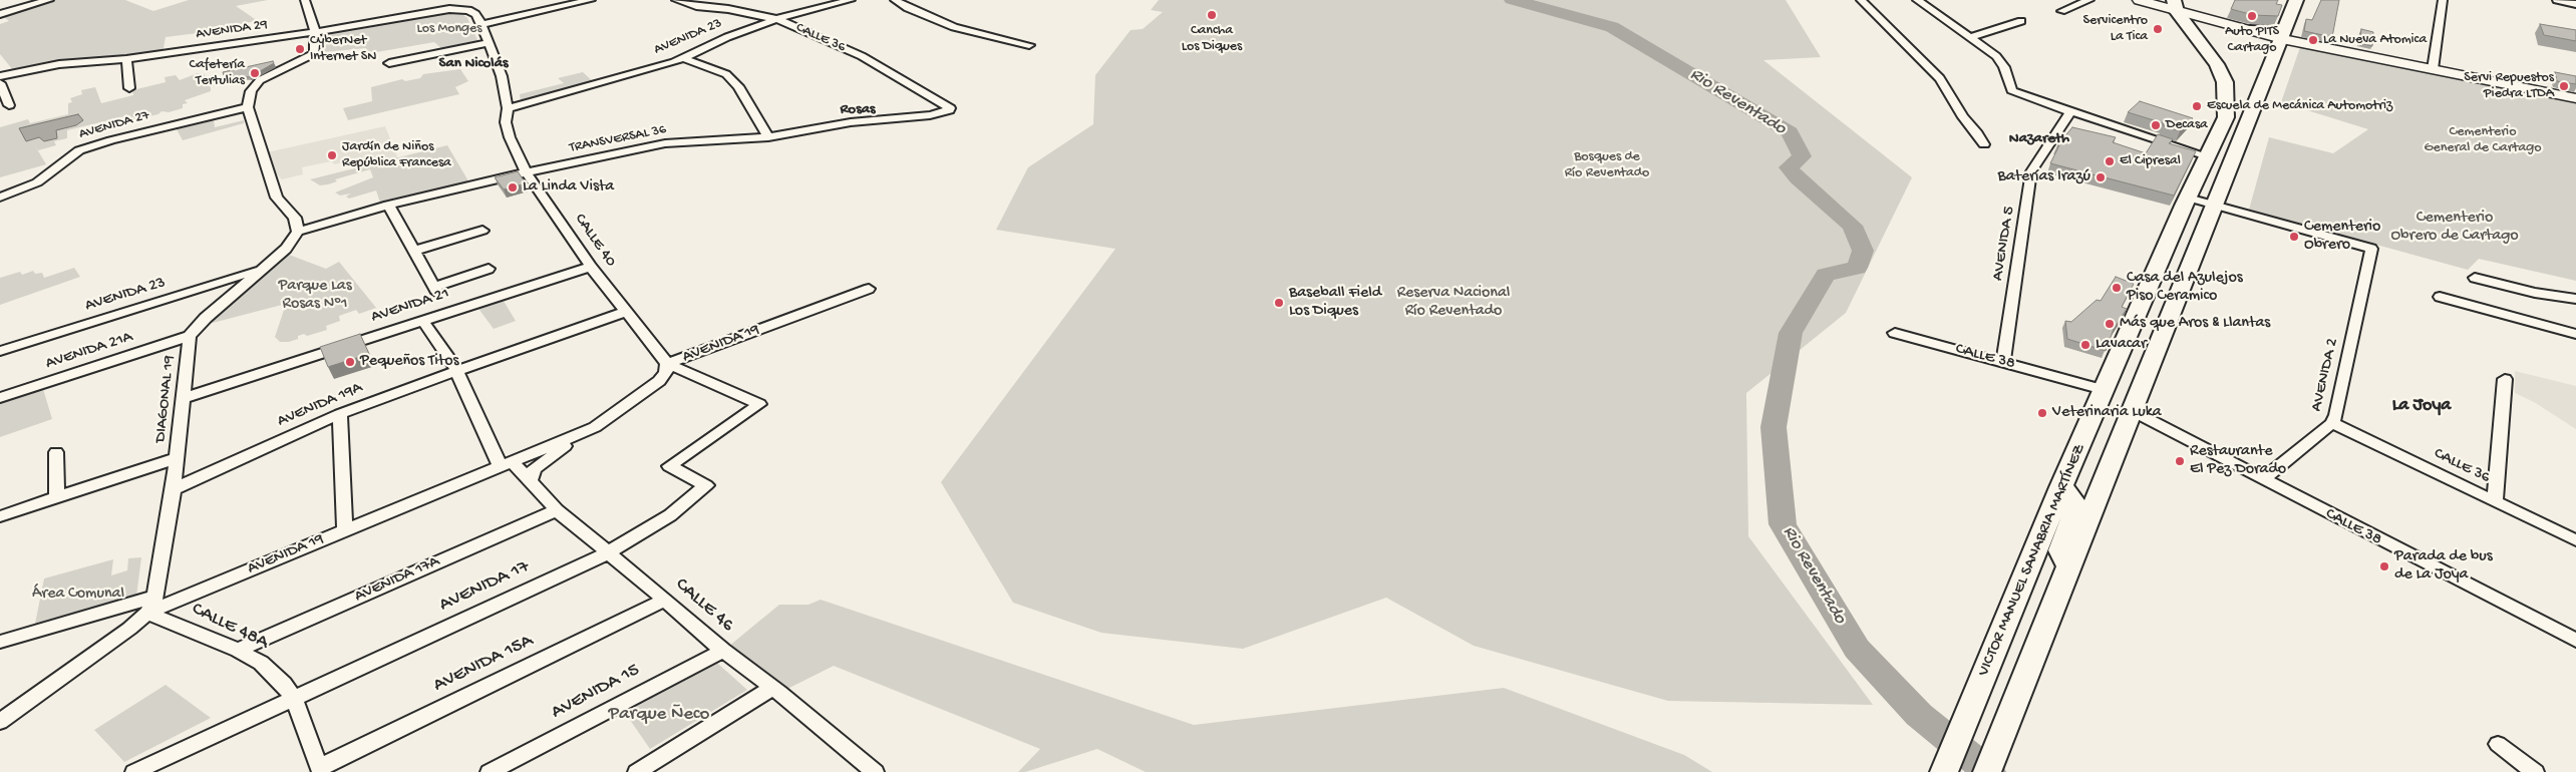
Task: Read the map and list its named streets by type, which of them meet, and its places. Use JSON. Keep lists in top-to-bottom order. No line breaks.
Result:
{"streets":{"main road":["VICTOR MANUEL SANABRIA MARTÍNEZ"],"street":["AVENIDA 29","AVENIDA 23","CALLE 36","AVENIDA 27","TRANSVERSAL 36","CALLE 40","AVENIDA 5","AVENIDA 21","AVENIDA 19","AVENIDA 21A","CALLE 38","AVENIDA 2","DIAGONAL 19","AVENIDA 19A","AVENIDA 17A","AVENIDA 17","CALLE 46","CALLE 48A","AVENIDA 15A","AVENIDA 15"]},"crossings":[["AVENIDA 29","CALLE 40"],["AVENIDA 23","CALLE 36"],["AVENIDA 23","CALLE 40"],["AVENIDA 23","DIAGONAL 19"],["CALLE 36","TRANSVERSAL 36"],["CALLE 36","AVENIDA 2"],["TRANSVERSAL 36","CALLE 40"],["TRANSVERSAL 36","DIAGONAL 19"],["CALLE 40","AVENIDA 21"],["CALLE 40","AVENIDA 19"],["CALLE 40","AVENIDA 19A"],["CALLE 40","AVENIDA 17"],["AVENIDA 5","CALLE 38"],["AVENIDA 21","DIAGONAL 19"],["AVENIDA 21","CALLE 46"],["AVENIDA 19","DIAGONAL 19"],["AVENIDA 19","CALLE 46"],["AVENIDA 19","CALLE 48A"],["AVENIDA 21A","DIAGONAL 19"],["CALLE 38","AVENIDA 2"],["CALLE 38","VICTOR MANUEL SANABRIA MARTÍNEZ"],["DIAGONAL 19","AVENIDA 19A"],["DIAGONAL 19","CALLE 48A"],["AVENIDA 19A","CALLE 46"],["AVENIDA 17A","CALLE 46"],["AVENIDA 17A","CALLE 48A"],["AVENIDA 17","CALLE 46"],["AVENIDA 17","CALLE 48A"],["CALLE 46","AVENIDA 15A"],["CALLE 46","AVENIDA 15"],["CALLE 48A","AVENIDA 15A"]],"districts":["San Nicolás","Rosas","Nazareth","La Joya"],"water":["Rio Reventado"],"parks":["Los Monges","Cementerio General de Cartago","Bosques de Río Reventado","Cementerio Obrero de Cartago","Parque Las Rosas Nº1","Reserva Nacional Río Reventado","Área Comunal","Parque Ñeco"],"places":["Cancha Los Diques","Auto PITS Cartago","Servicentro La Tica","La Nueva Atomica","CyberNet Internet SN","Cafetería Tertulias","Servi Repuestos Piedra LTDA","Escuela de Mecánica Automotriz","Decasa","Jardín de Niños República Francesa","El Cipresal","Baterías Irazú","La Linda Vista","Cementerio Obrero","Casa del Azulejos Piso Ceramico","Baseball Field Los Diques","Más que Aros & Llantas","Lavacar","Pequeños Titos","Veterinaria Luka","Restaurante El Pez Dorado","Parada de bus de La Joya"]}
